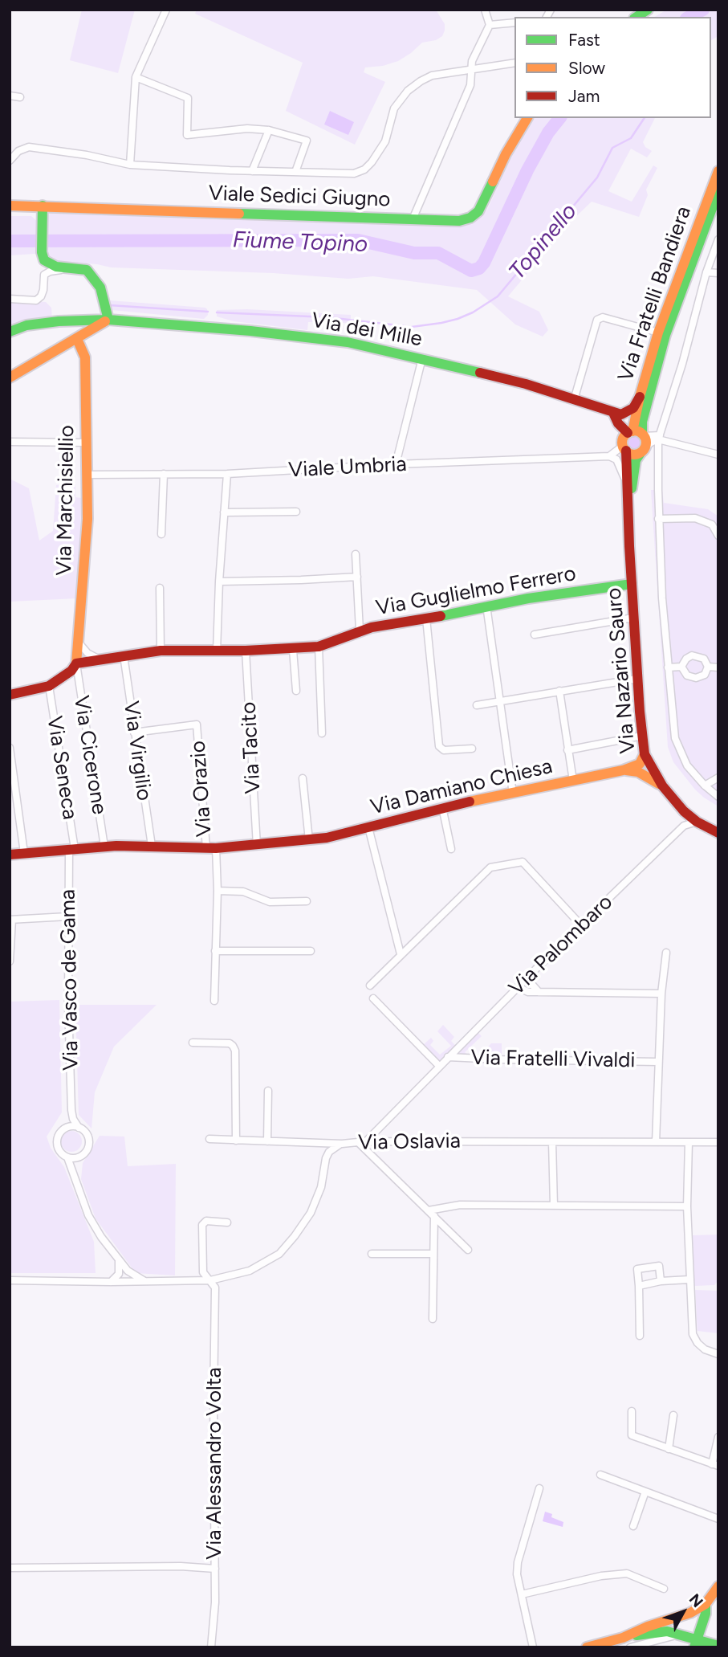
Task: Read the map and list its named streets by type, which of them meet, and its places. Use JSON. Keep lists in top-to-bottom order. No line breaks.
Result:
{"streets":{"street":["Viale Sedici Giugno","Via Fratelli Bandiera","Via dei Mille","Viale Umbria","Via Marchisiellio","Via Guglielmo Ferrero","Via Nazario Sauro","Via Tacito","Via Virgilio","Via Cicerone","Via Seneca","Via Damiano Chiesa","Via Orazio","Via Palombaro","Via Vasco de Gama","Via Fratelli Vivaldi","Via Oslavia","Via Alessandro Volta"]},"crossings":[["Viale Umbria","Via Marchisiellio"],["Via Marchisiellio","Via Guglielmo Ferrero"],["Via Marchisiellio","Via Cicerone"],["Via Guglielmo Ferrero","Via Nazario Sauro"],["Via Guglielmo Ferrero","Via Tacito"],["Via Guglielmo Ferrero","Via Virgilio"],["Via Guglielmo Ferrero","Via Cicerone"],["Via Nazario Sauro","Via Damiano Chiesa"],["Via Nazario Sauro","Via Palombaro"],["Via Tacito","Via Damiano Chiesa"],["Via Virgilio","Via Damiano Chiesa"],["Via Virgilio","Via Orazio"],["Via Cicerone","Via Damiano Chiesa"],["Via Seneca","Via Damiano Chiesa"],["Via Seneca","Via Vasco de Gama"],["Via Damiano Chiesa","Via Orazio"],["Via Damiano Chiesa","Via Vasco de Gama"],["Via Palombaro","Via Fratelli Vivaldi"],["Via Palombaro","Via Oslavia"]],"water":["Topinello","Fiume Topino"],"legend":["Fast","Slow","Jam"],"north":"top right"}
